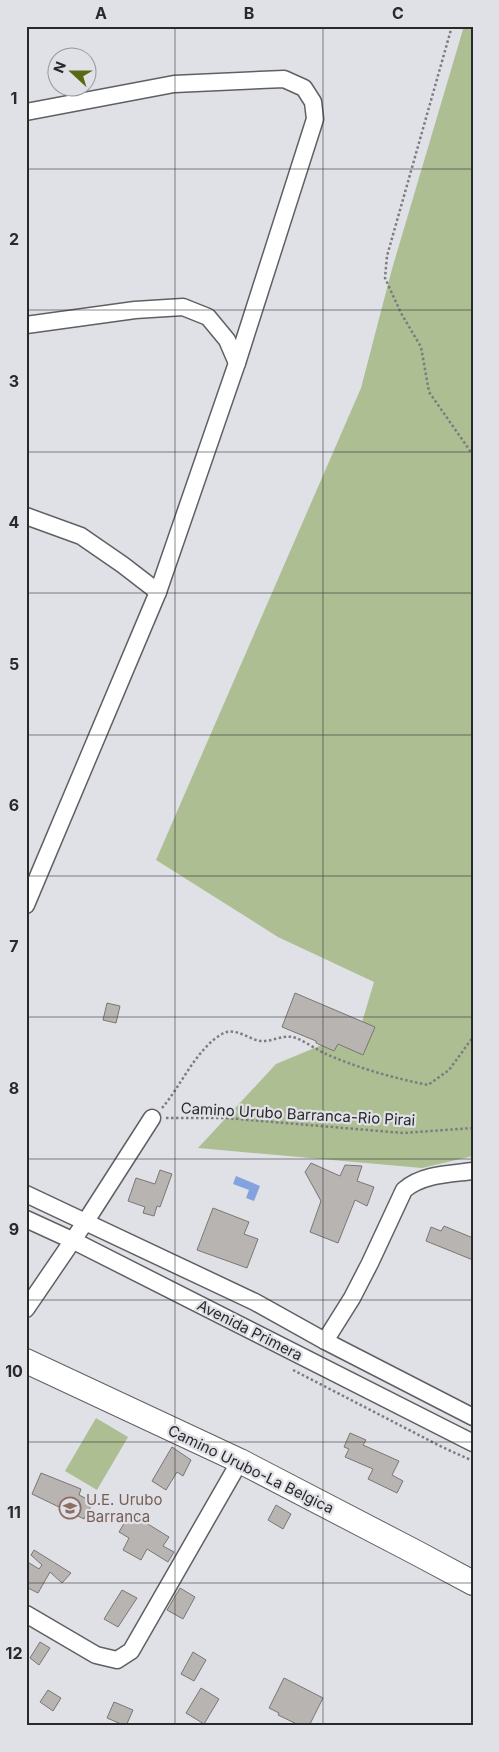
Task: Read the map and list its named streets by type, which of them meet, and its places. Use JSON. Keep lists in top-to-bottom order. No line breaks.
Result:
{"streets":{"main road":["Camino Urubo-La Belgica"],"street":["Avenida Primera"],"path":["Camino Urubo Barranca-Rio Pirai"]},"places":{"school or university":["U.E. Urubo Barranca"]},"north":"left","grid":{"columns":["A","B","C"],"rows":["1","2","3","4","5","6","7","8","9","10","11","12"]}}
